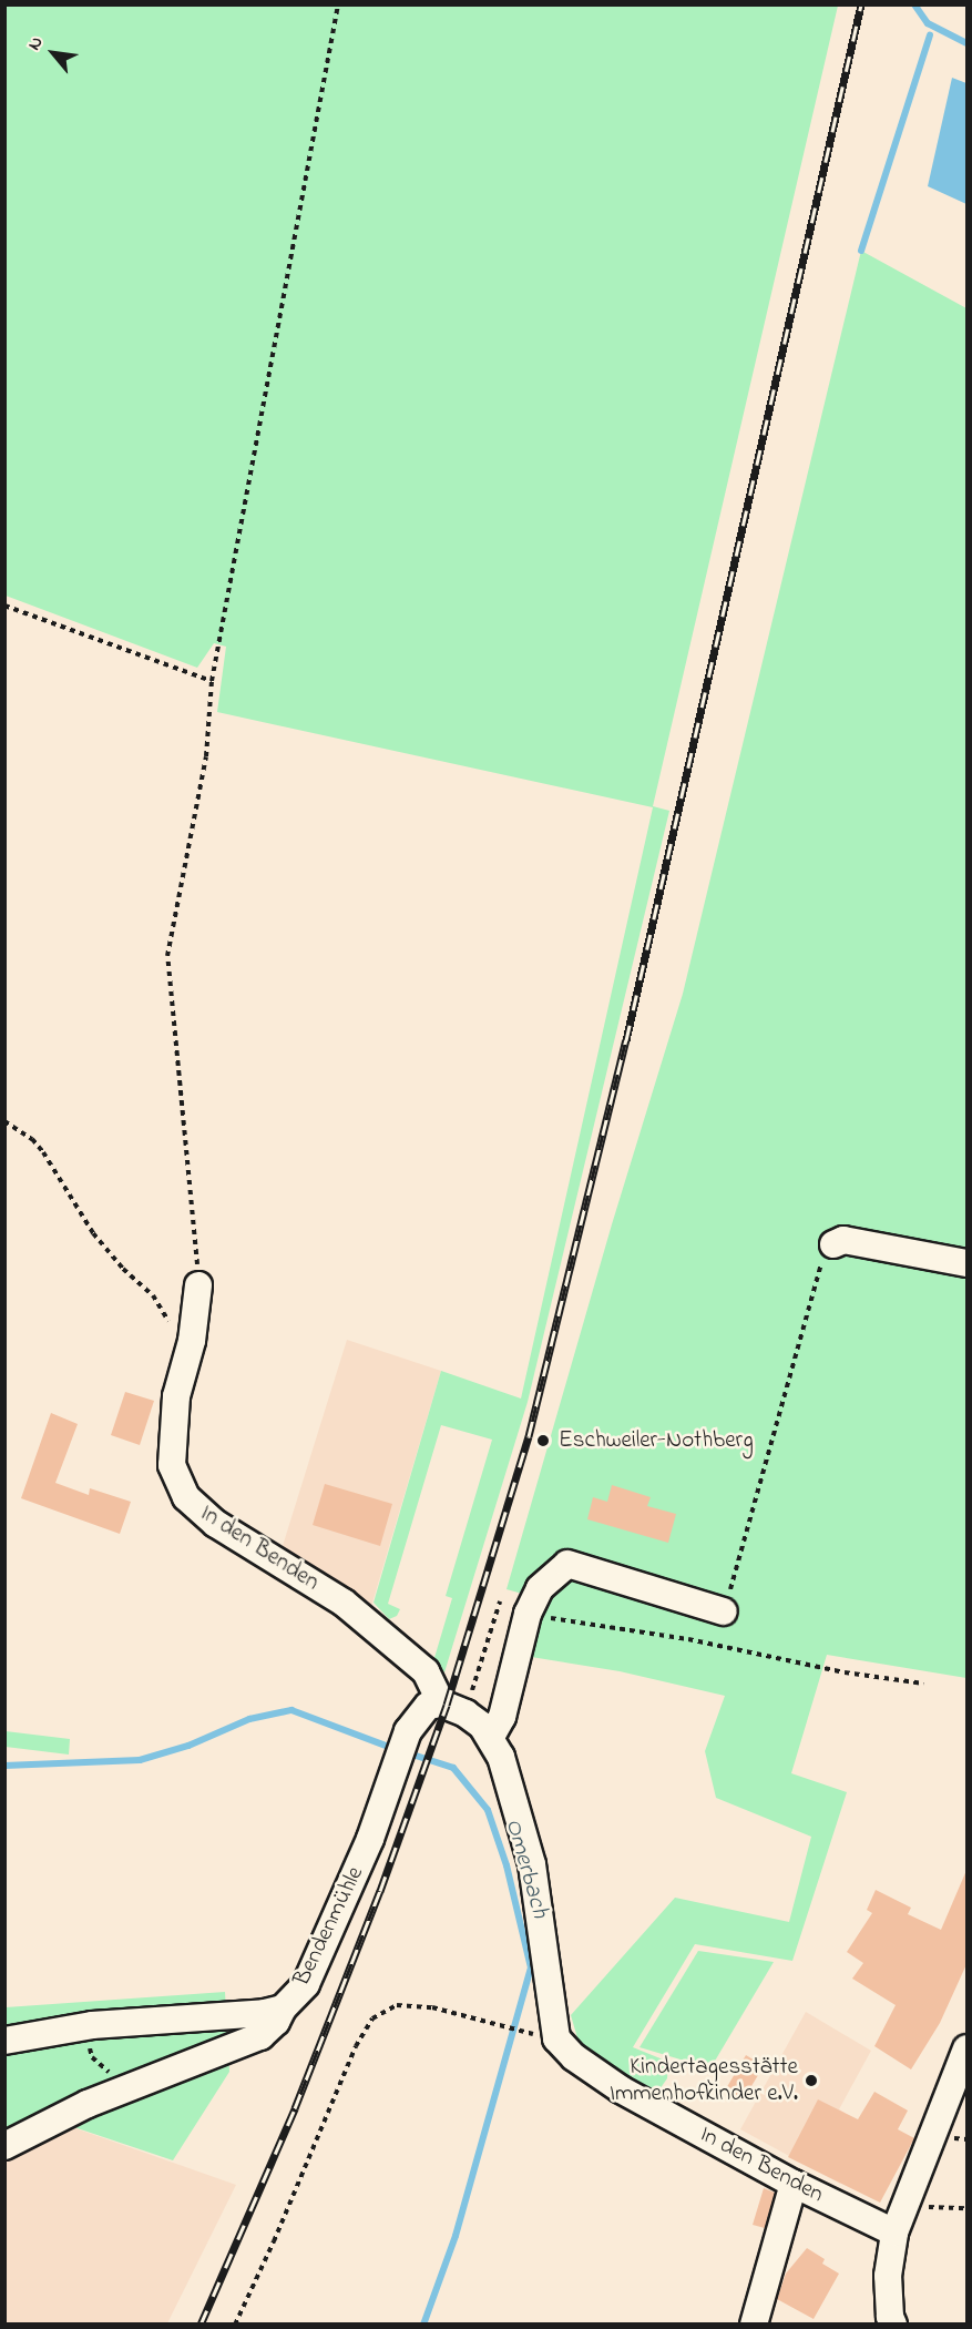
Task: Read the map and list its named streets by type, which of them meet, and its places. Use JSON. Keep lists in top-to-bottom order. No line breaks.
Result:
{"streets":{"street":["In den Benden","Bendenmühle"]},"crossings":[["In den Benden","Bendenmühle"]],"water":["Omerbach"],"places":["Eschweiler-Nothberg","Kindertagesstätte Immenhofkinder e.V."],"north":"top left"}
